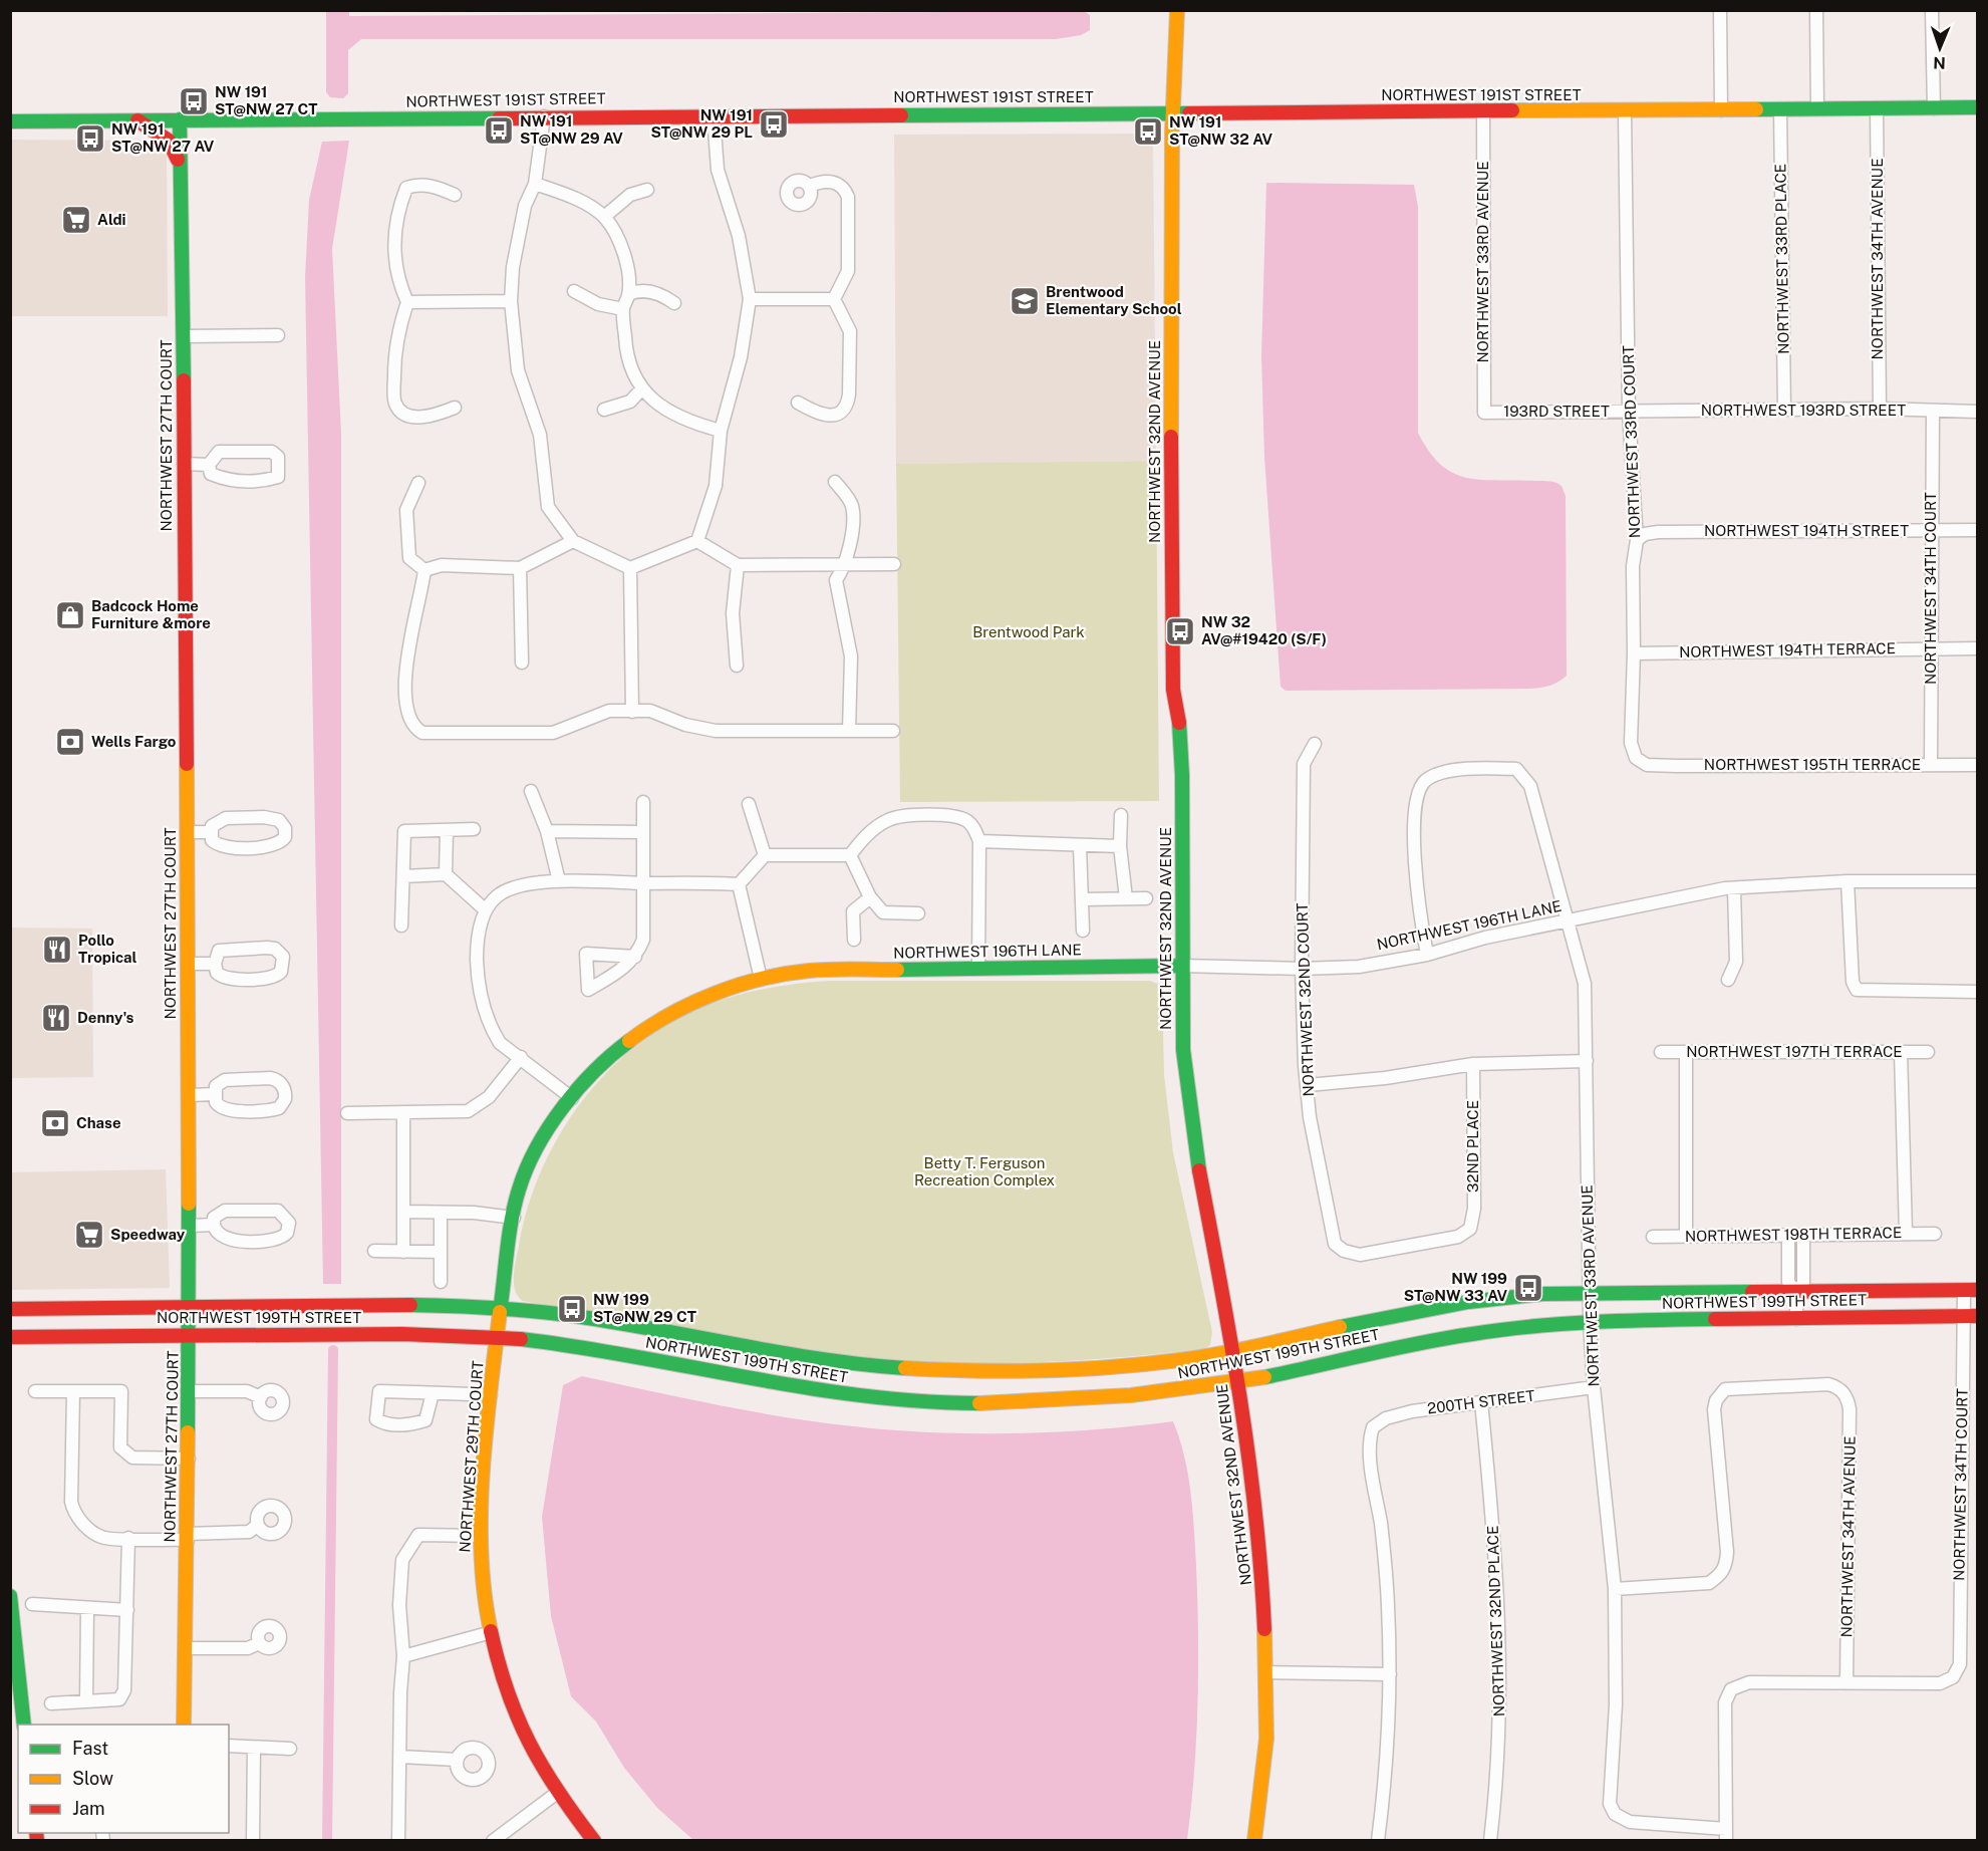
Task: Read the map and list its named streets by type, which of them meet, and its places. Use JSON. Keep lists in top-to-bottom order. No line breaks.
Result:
{"streets":{"street":["NORTHWEST 191ST STREET","NORTHWEST 33RD PLACE","NORTHWEST 34TH AVENUE","NORTHWEST 33RD AVENUE","NORTHWEST 193RD STREET","193RD STREET","NORTHWEST 27TH COURT","NORTHWEST 32ND AVENUE","NORTHWEST 33RD COURT","NORTHWEST 194TH STREET","NORTHWEST 34TH COURT","NORTHWEST 194TH TERRACE","NORTHWEST 195TH TERRACE","NORTHWEST 196TH LANE","NORTHWEST 32ND COURT","NORTHWEST 197TH TERRACE","32ND PLACE","NORTHWEST 198TH TERRACE","NORTHWEST 199TH STREET","200TH STREET","NORTHWEST 29TH COURT","NORTHWEST 32ND PLACE"]},"crossings":[["NORTHWEST 191ST STREET","NORTHWEST 33RD PLACE"],["NORTHWEST 191ST STREET","NORTHWEST 34TH AVENUE"],["NORTHWEST 191ST STREET","NORTHWEST 33RD AVENUE"],["NORTHWEST 191ST STREET","NORTHWEST 27TH COURT"],["NORTHWEST 191ST STREET","NORTHWEST 32ND AVENUE"],["NORTHWEST 191ST STREET","NORTHWEST 33RD COURT"],["NORTHWEST 33RD PLACE","NORTHWEST 193RD STREET"],["NORTHWEST 34TH AVENUE","NORTHWEST 33RD AVENUE"],["NORTHWEST 34TH AVENUE","NORTHWEST 193RD STREET"],["NORTHWEST 34TH AVENUE","NORTHWEST 34TH COURT"],["NORTHWEST 33RD AVENUE","193RD STREET"],["NORTHWEST 33RD AVENUE","NORTHWEST 196TH LANE"],["NORTHWEST 33RD AVENUE","NORTHWEST 199TH STREET"],["NORTHWEST 33RD AVENUE","200TH STREET"],["NORTHWEST 193RD STREET","193RD STREET"],["NORTHWEST 193RD STREET","NORTHWEST 33RD COURT"],["NORTHWEST 193RD STREET","NORTHWEST 34TH COURT"],["193RD STREET","NORTHWEST 33RD COURT"],["NORTHWEST 27TH COURT","NORTHWEST 199TH STREET"],["NORTHWEST 32ND AVENUE","NORTHWEST 196TH LANE"],["NORTHWEST 32ND AVENUE","NORTHWEST 199TH STREET"],["NORTHWEST 33RD COURT","NORTHWEST 194TH STREET"],["NORTHWEST 33RD COURT","NORTHWEST 194TH TERRACE"],["NORTHWEST 33RD COURT","NORTHWEST 195TH TERRACE"],["NORTHWEST 194TH STREET","NORTHWEST 34TH COURT"],["NORTHWEST 34TH COURT","NORTHWEST 194TH TERRACE"],["NORTHWEST 34TH COURT","NORTHWEST 195TH TERRACE"],["NORTHWEST 34TH COURT","NORTHWEST 199TH STREET"],["NORTHWEST 196TH LANE","NORTHWEST 32ND COURT"],["NORTHWEST 196TH LANE","NORTHWEST 29TH COURT"],["NORTHWEST 32ND COURT","32ND PLACE"],["NORTHWEST 199TH STREET","NORTHWEST 29TH COURT"],["200TH STREET","NORTHWEST 32ND PLACE"]],"parks":["Brentwood Park","Betty T. Ferguson Recreation Complex"],"places":{"bus stop":["NW 191 ST@NW 27 CT","NW 191 ST@NW 29 PL","NW 191 ST@NW 29 AV","NW 191 ST@NW 32 AV","NW 191 ST@NW 27 AV","NW 32 AV@#19420 (S/F)","NW 199 ST@NW 33 AV","NW 199 ST@NW 29 CT"],"supermarket":["Aldi","Speedway"],"school or university":["Brentwood Elementary School"],"shop":["Badcock Home Furniture &more"],"bank":["Wells Fargo","Chase"],"restaurant":["Pollo Tropical","Denny's"]},"legend":["Fast","Slow","Jam"],"north":"bottom"}
